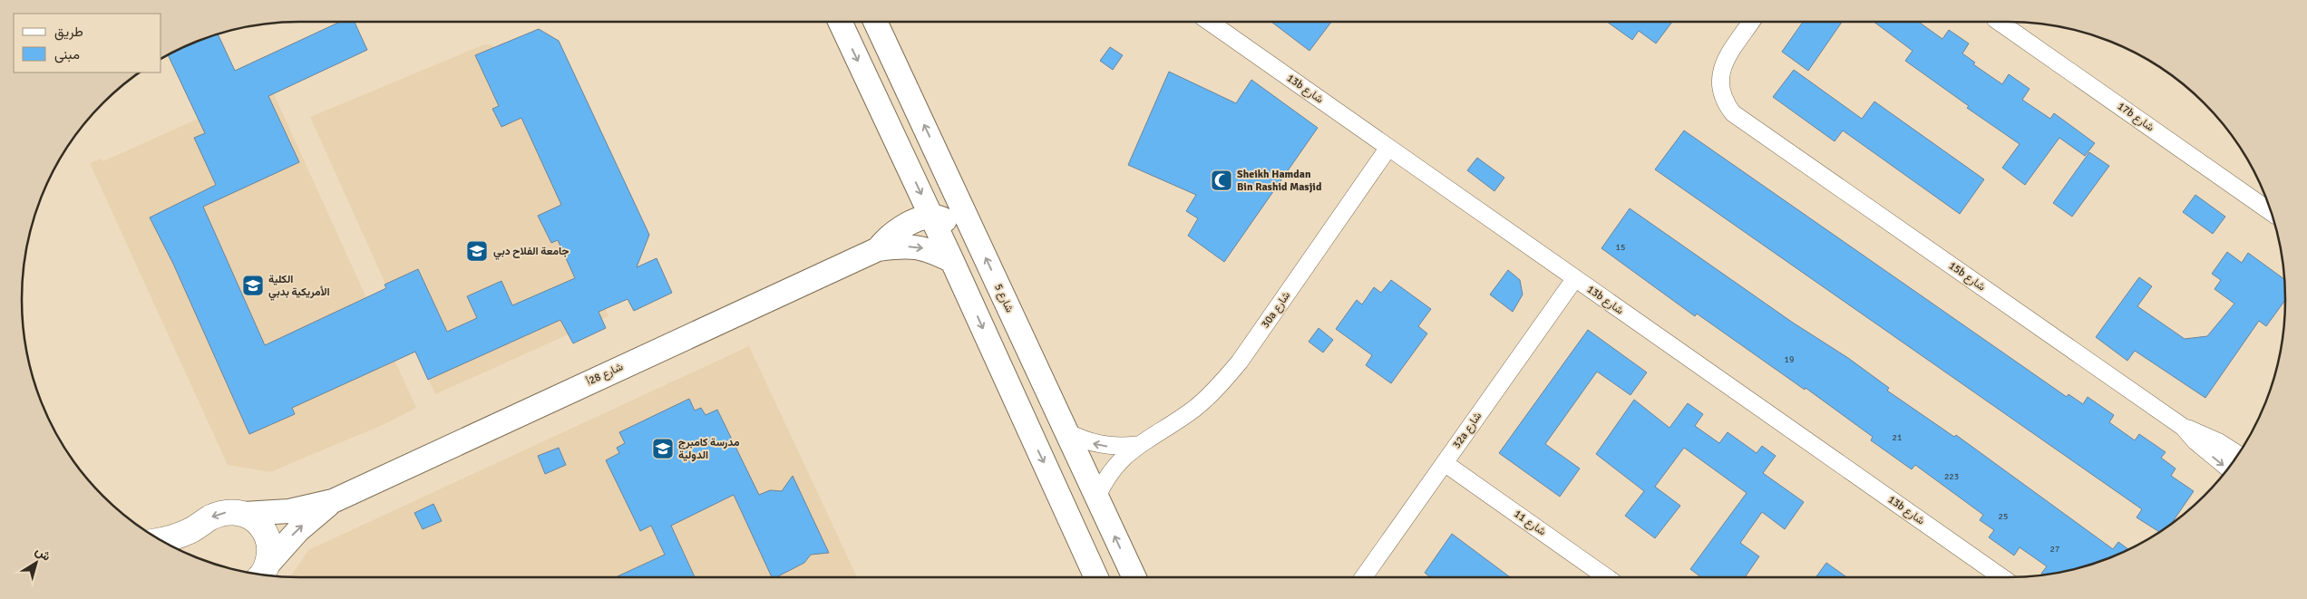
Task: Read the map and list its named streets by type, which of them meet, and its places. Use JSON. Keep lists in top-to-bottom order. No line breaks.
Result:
{"streets":{"street":["13b شارع","17b شارع","15b شارع","شارع 5","30a شارع","شارع 28أ","32a شارع","شارع 11"]},"crossings":[["13b شارع","30a شارع"],["13b شارع","32a شارع"],["شارع 5","30a شارع"],["32a شارع","شارع 11"]],"places":{"mosque":["Sheikh Hamdan Bin Rashid Masjid"],"school or university":["جامعة الفلاح دبي","الكلية الأمريكية بدبي","مدرسة كامبرج الدولية"]},"house_numbers":["15","19","21","223","25","27"],"legend":["طريق","مبنى"],"north":"top right"}
